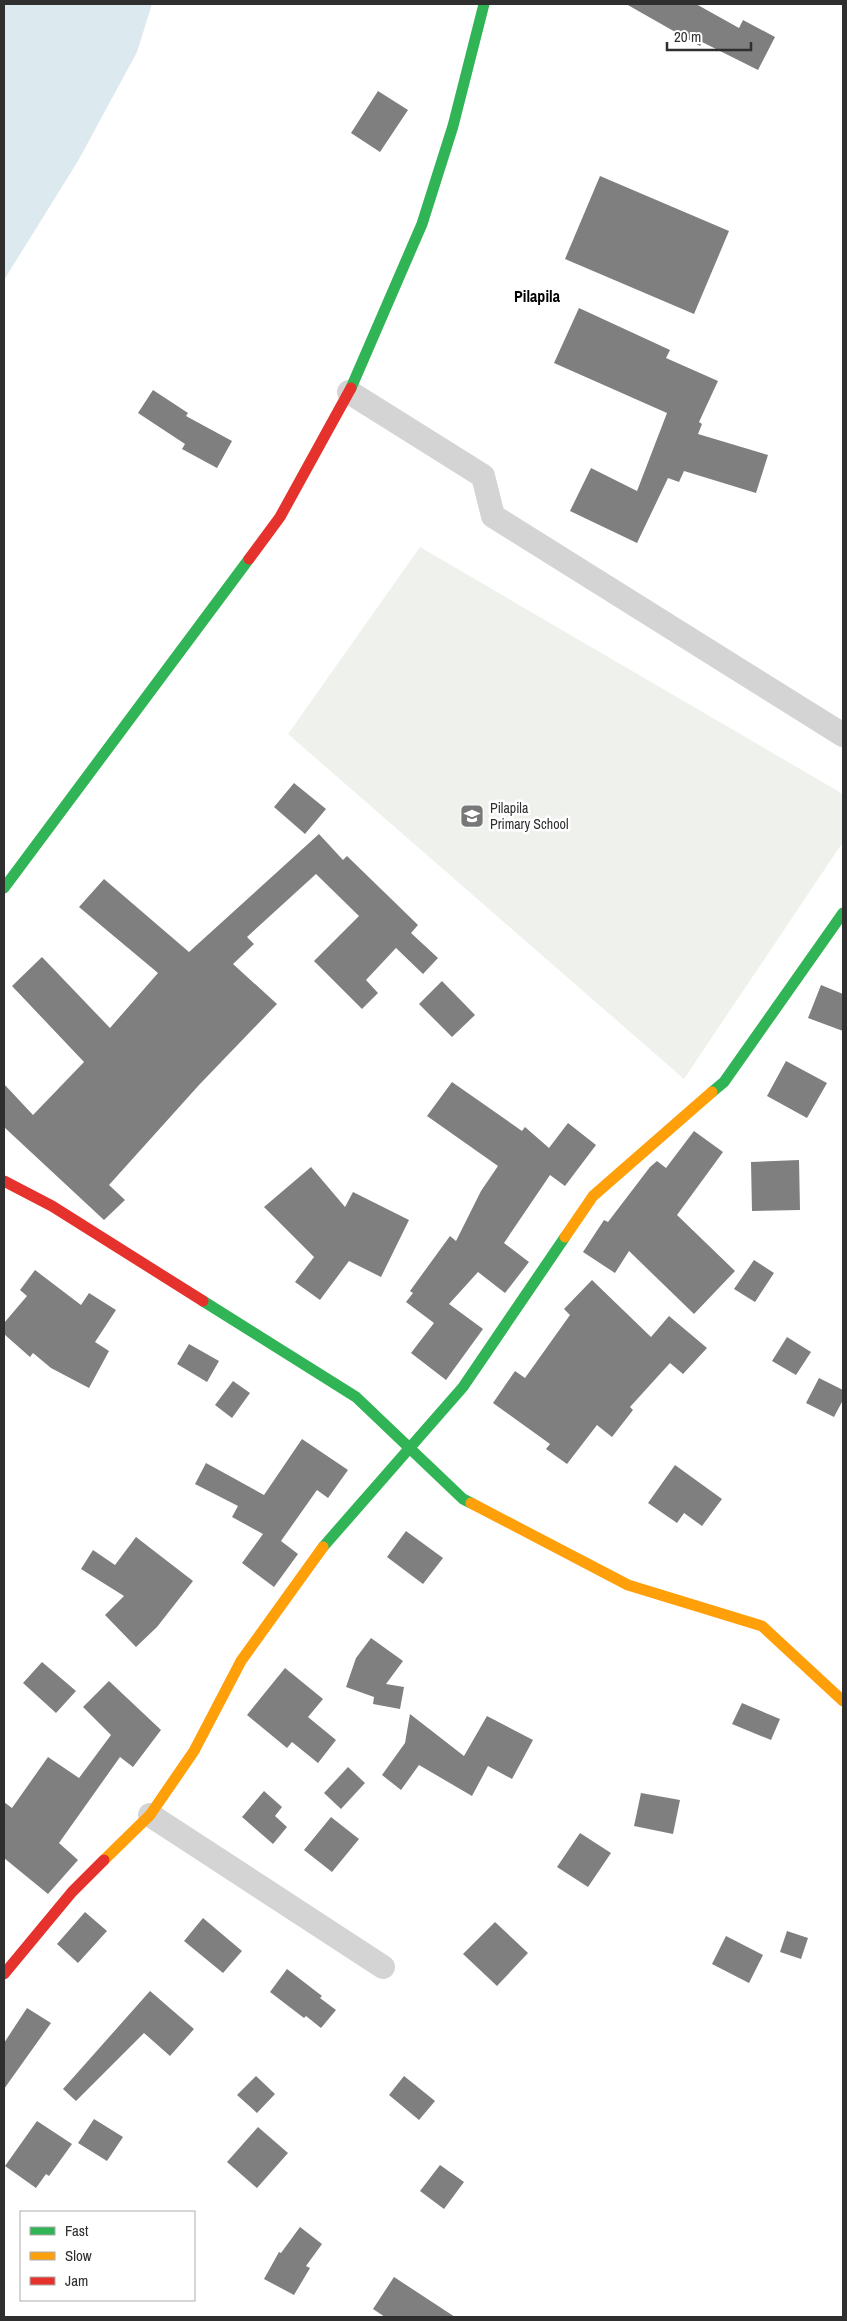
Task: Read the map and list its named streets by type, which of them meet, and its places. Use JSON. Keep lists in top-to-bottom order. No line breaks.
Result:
{"districts":["Pilapila"],"places":{"school or university":["Pilapila Primary School"]},"legend":["Fast","Slow","Jam"],"scale_bar":"20 m"}
